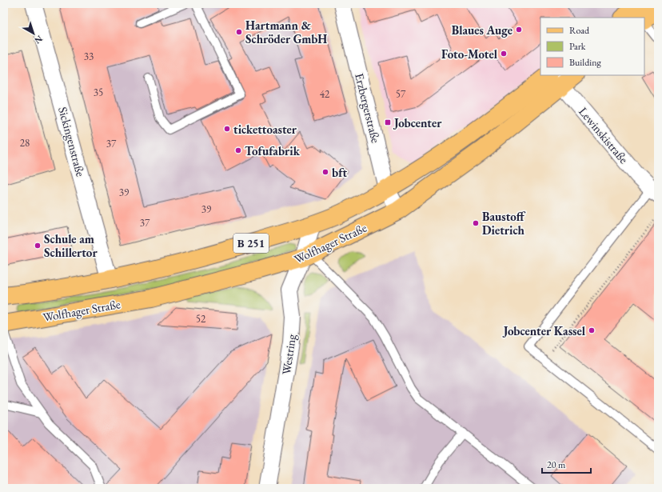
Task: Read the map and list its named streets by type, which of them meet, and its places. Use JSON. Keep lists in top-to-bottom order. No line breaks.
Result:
{"streets":{"main road":["B 251","Wolfhager Straße"],"street":["Erzbergerstraße","Lewinskistraße","Sickingenstraße","Westring"]},"crossings":[["Erzbergerstraße","Wolfhager Straße"],["Lewinskistraße","Wolfhager Straße"],["Sickingenstraße","Wolfhager Straße"],["Wolfhager Straße","Westring"]],"places":{"other":["Blaues Auge","Hartmann & Schröder GmbH","Foto-Motel","tickettoaster","Tofufabrik","bft","Baustoff Dietrich","Schule am Schillertor","Jobcenter Kassel"],"transit":["Jobcenter"]},"house_numbers":["33","35","42","57","28","37","39","39","37","52"],"legend":["Road","Park","Building"],"scale_bar":"20 m","north":"bottom right"}
